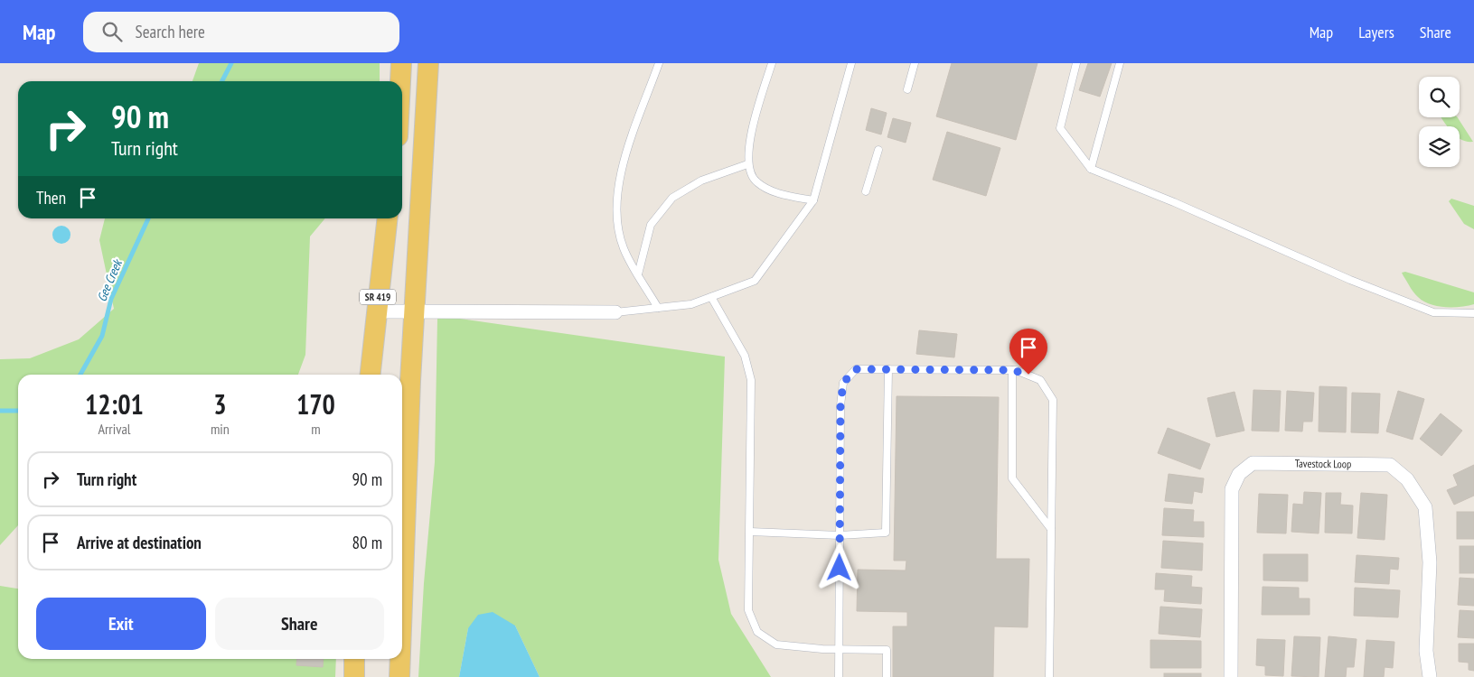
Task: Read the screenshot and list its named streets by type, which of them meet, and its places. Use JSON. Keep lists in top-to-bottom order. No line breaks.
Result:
{"streets":{"main road":["SR 419"],"street":["Tavestock Loop"]},"water":["Gee Creek"],"page":{"header":"Map","search":"Search here","nav":["Map","Layers","Share"],"turn":["90 m","Turn right"],"then":"Then","eta":["12:01","Arrival","3","min","170","m"],"list":[{"name":"Turn right","value":"90 m"},{"name":"Arrive at destination","value":"80 m"}],"buttons":["Exit","Share"]}}
